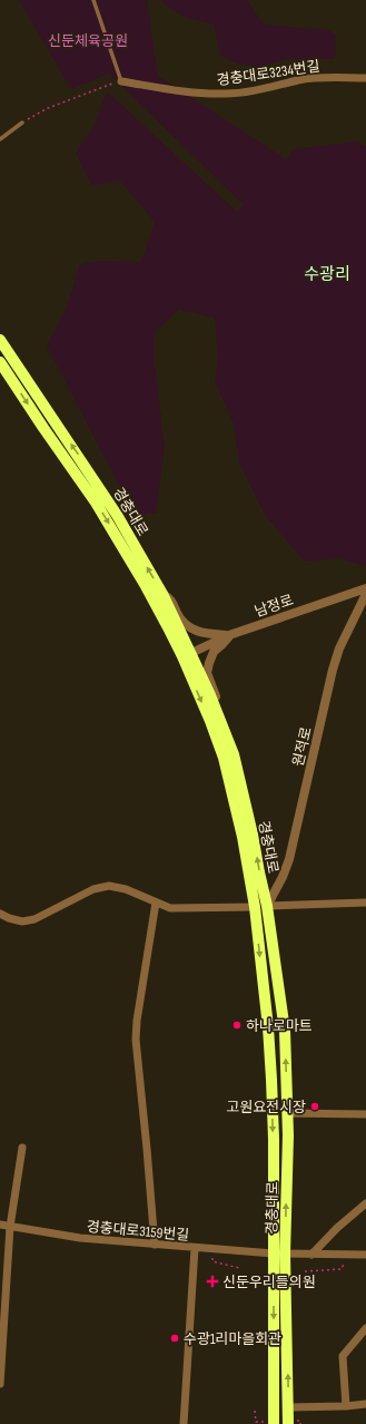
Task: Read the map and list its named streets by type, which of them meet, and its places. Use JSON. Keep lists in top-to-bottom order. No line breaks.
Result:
{"streets":{"main road":["경충대로"],"street":["경충대로3234번길","남정로","원적로","경충대로3159번길"]},"crossings":[["경충대로","남정로"],["경충대로","원적로"],["경충대로","경충대로3159번길"]],"districts":["수광리"],"parks":["신둔체육공원"],"places":{"other":["하나로마트","고원요전시장","수광1리마을회관"],"health":["신둔우리들의원"]}}
